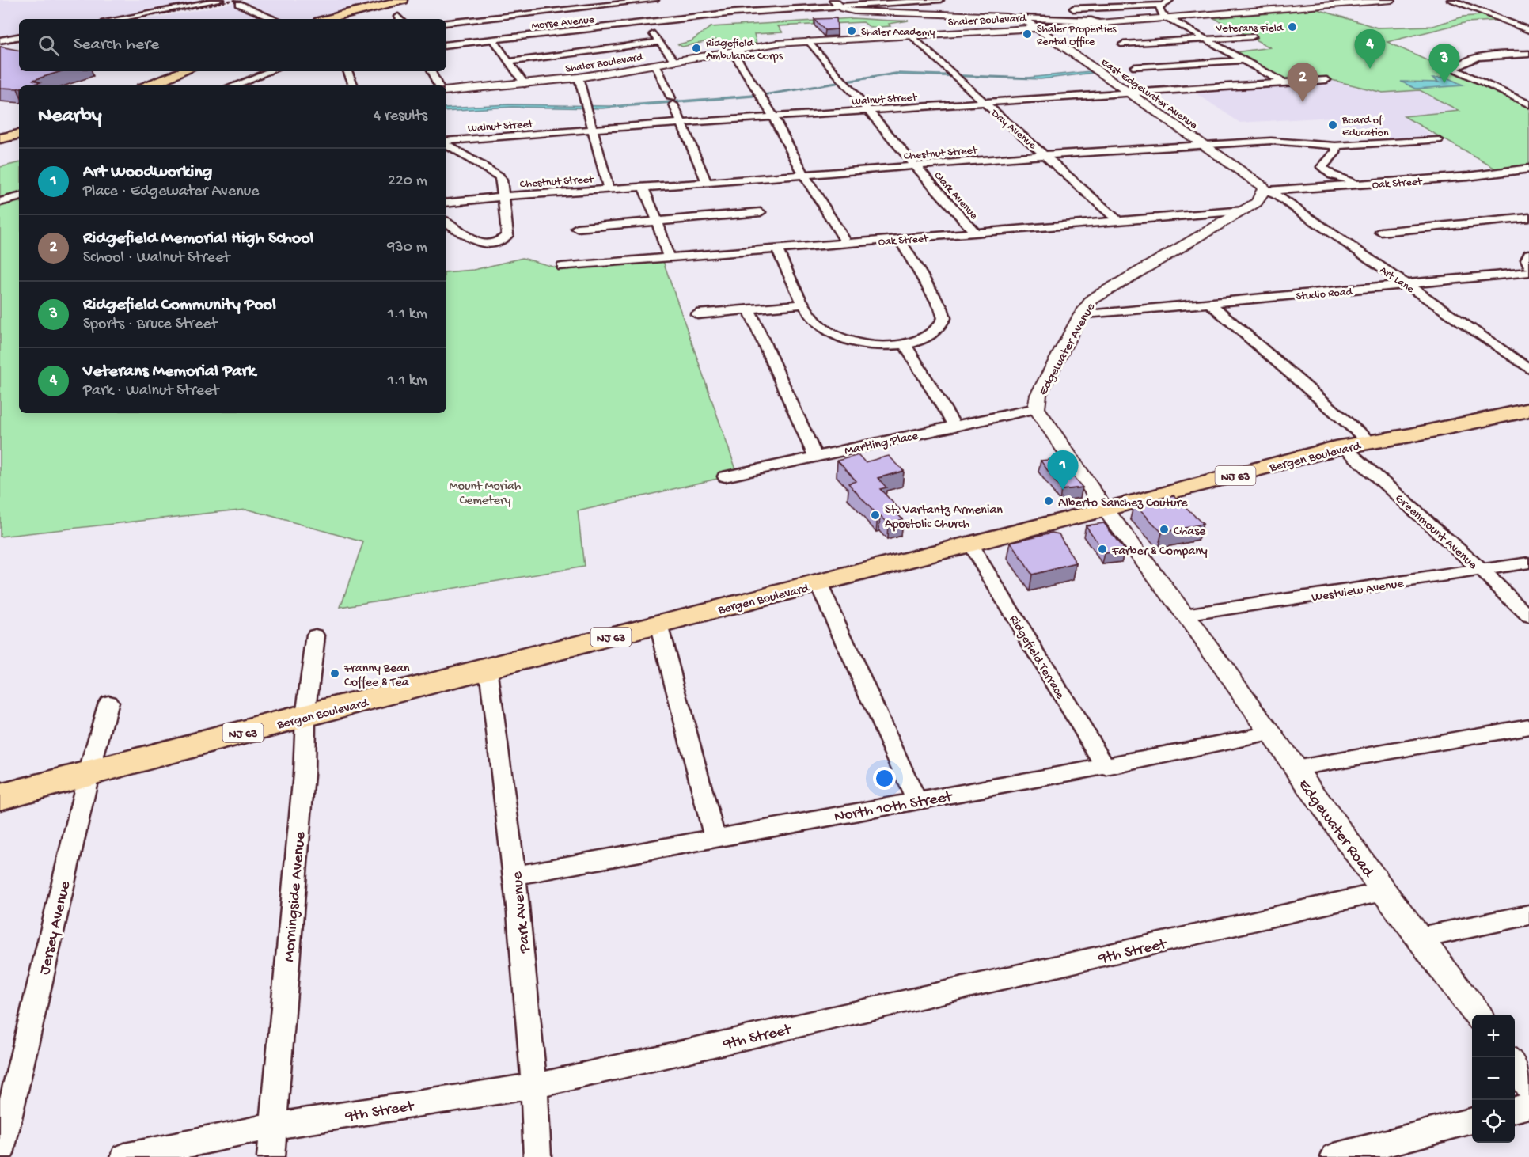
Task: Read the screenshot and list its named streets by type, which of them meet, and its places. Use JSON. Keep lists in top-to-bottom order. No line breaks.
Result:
{"streets":{"main road":["Bergen Boulevard","NJ 63"],"street":["Shaler Boulevard","Morse Avenue","East Edgewater Avenue","Walnut Street","Day Avenue","Chestnut Street","Oak Street","Clark Avenue","Art Lane","Studio Road","Edgewater Avenue","Martling Place","Greenmount Avenue","Westview Avenue","Ridgefield Terrace","North 10th Street","Edgewater Road","Morningside Avenue","Park Avenue","Jersey Avenue","9th Street"]},"crossings":[["Shaler Boulevard","East Edgewater Avenue"],["Shaler Boulevard","Day Avenue"],["Shaler Boulevard","Clark Avenue"],["East Edgewater Avenue","Walnut Street"],["East Edgewater Avenue","Chestnut Street"],["East Edgewater Avenue","Oak Street"],["East Edgewater Avenue","Art Lane"],["East Edgewater Avenue","Edgewater Avenue"],["Walnut Street","Day Avenue"],["Walnut Street","Clark Avenue"],["Day Avenue","Chestnut Street"],["Day Avenue","Oak Street"],["Chestnut Street","Clark Avenue"],["Oak Street","Clark Avenue"],["Oak Street","Art Lane"],["Oak Street","Edgewater Avenue"],["Art Lane","Studio Road"],["Art Lane","Edgewater Avenue"],["Studio Road","Edgewater Avenue"],["Edgewater Avenue","Martling Place"],["Edgewater Avenue","Bergen Boulevard"],["Edgewater Avenue","Westview Avenue"],["Edgewater Avenue","Edgewater Road"],["Bergen Boulevard","Greenmount Avenue"],["Bergen Boulevard","Ridgefield Terrace"],["Bergen Boulevard","Morningside Avenue"],["Bergen Boulevard","Park Avenue"],["Bergen Boulevard","Jersey Avenue"],["Greenmount Avenue","Westview Avenue"],["Westview Avenue","Edgewater Road"],["Ridgefield Terrace","North 10th Street"],["North 10th Street","Edgewater Road"],["North 10th Street","Park Avenue"],["Edgewater Road","9th Street"],["Morningside Avenue","9th Street"],["Park Avenue","9th Street"]],"parks":["Mount Moriah Cemetery"],"places":["Veterans Field","Shaler Academy","Shaler Properties Rental Office","Ridgefield Ambulance Corps","Board of Education","Alberto Sanchez Couture","St. Vartantz Armenian Apostolic Church","Chase","Farber & Company","Franny Bean Coffee & Tea"],"page":{"search":"Search here","pins":["4","3","2","1"],"heading":["Nearby","4 results"],"list":[{"mark":"1","name":"Art Woodworking","note":"Place · Edgewater Avenue","value":"220 m"},{"mark":"2","name":"Ridgefield Memorial High School","note":"School · Walnut Street","value":"930 m"},{"mark":"3","name":"Ridgefield Community Pool","note":"Sports · Bruce Street","value":"1.1 km"},{"mark":"4","name":"Veterans Memorial Park","note":"Park · Walnut Street","value":"1.1 km"}],"map_buttons":["+","−"]}}
